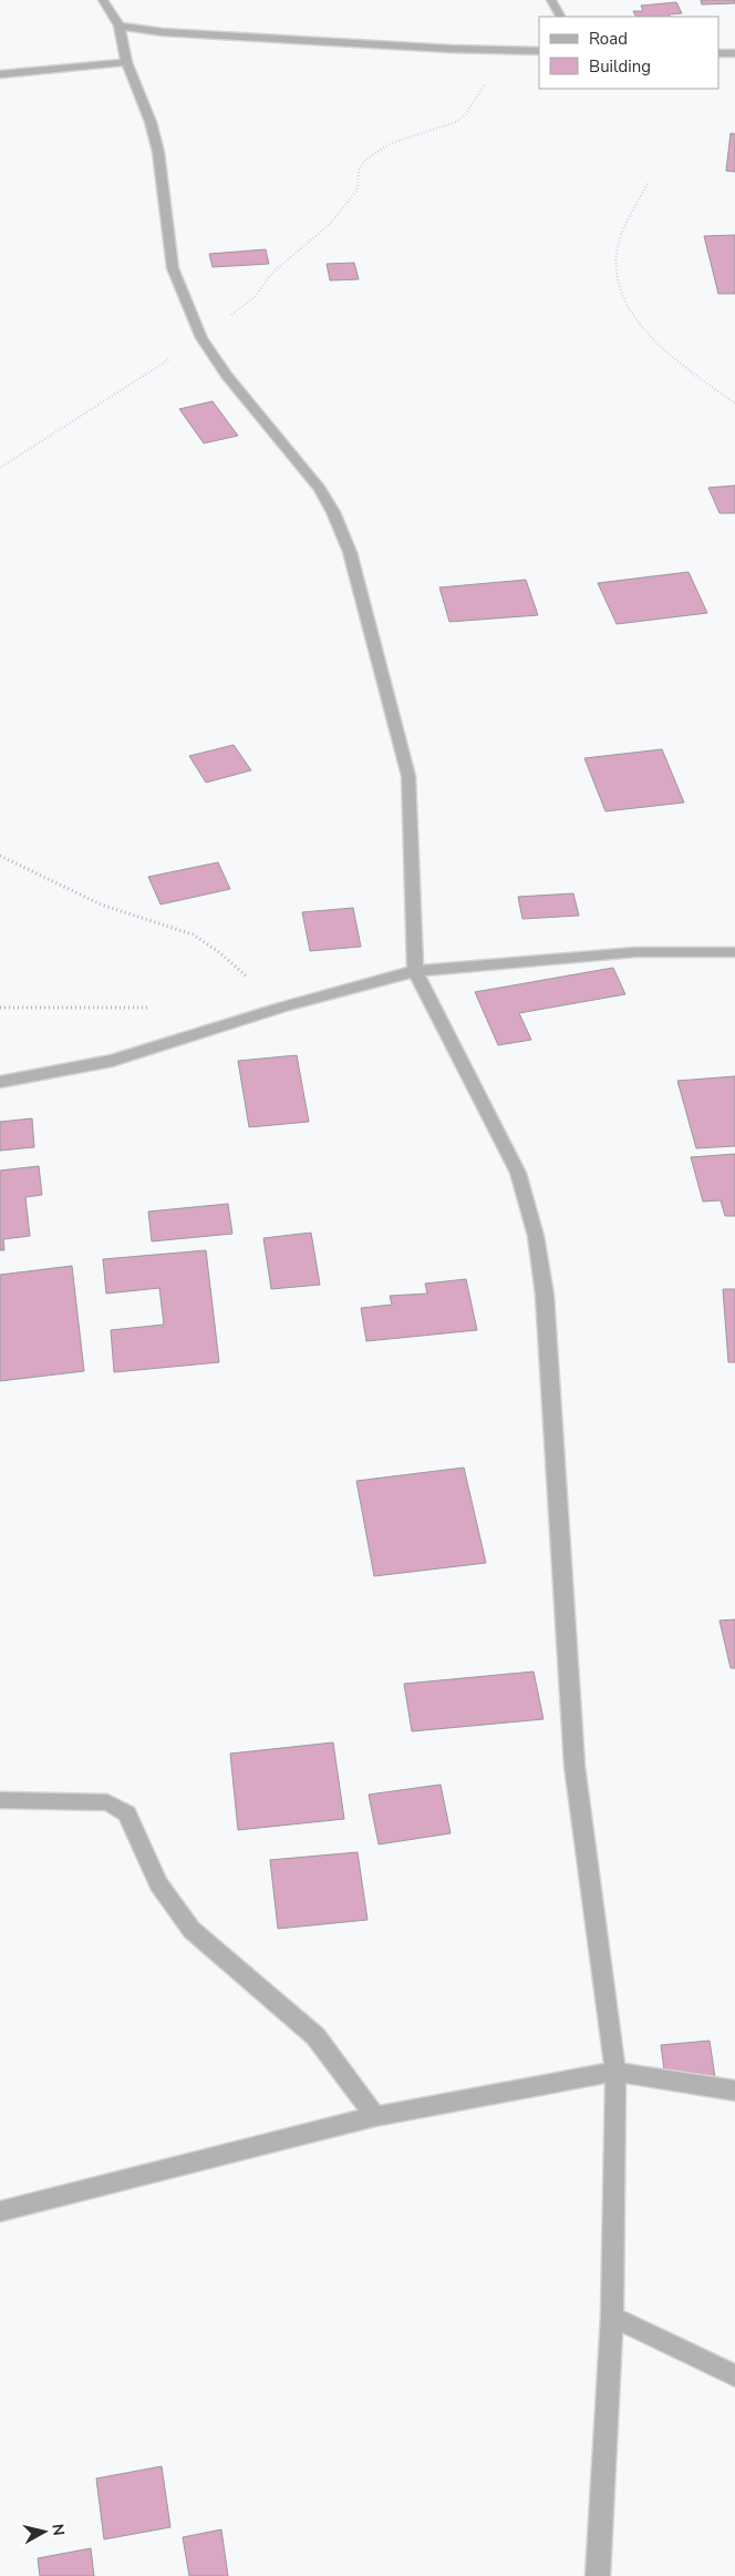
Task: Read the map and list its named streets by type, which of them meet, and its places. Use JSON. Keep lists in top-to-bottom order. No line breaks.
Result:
{"legend":["Road","Building"],"north":"right"}
